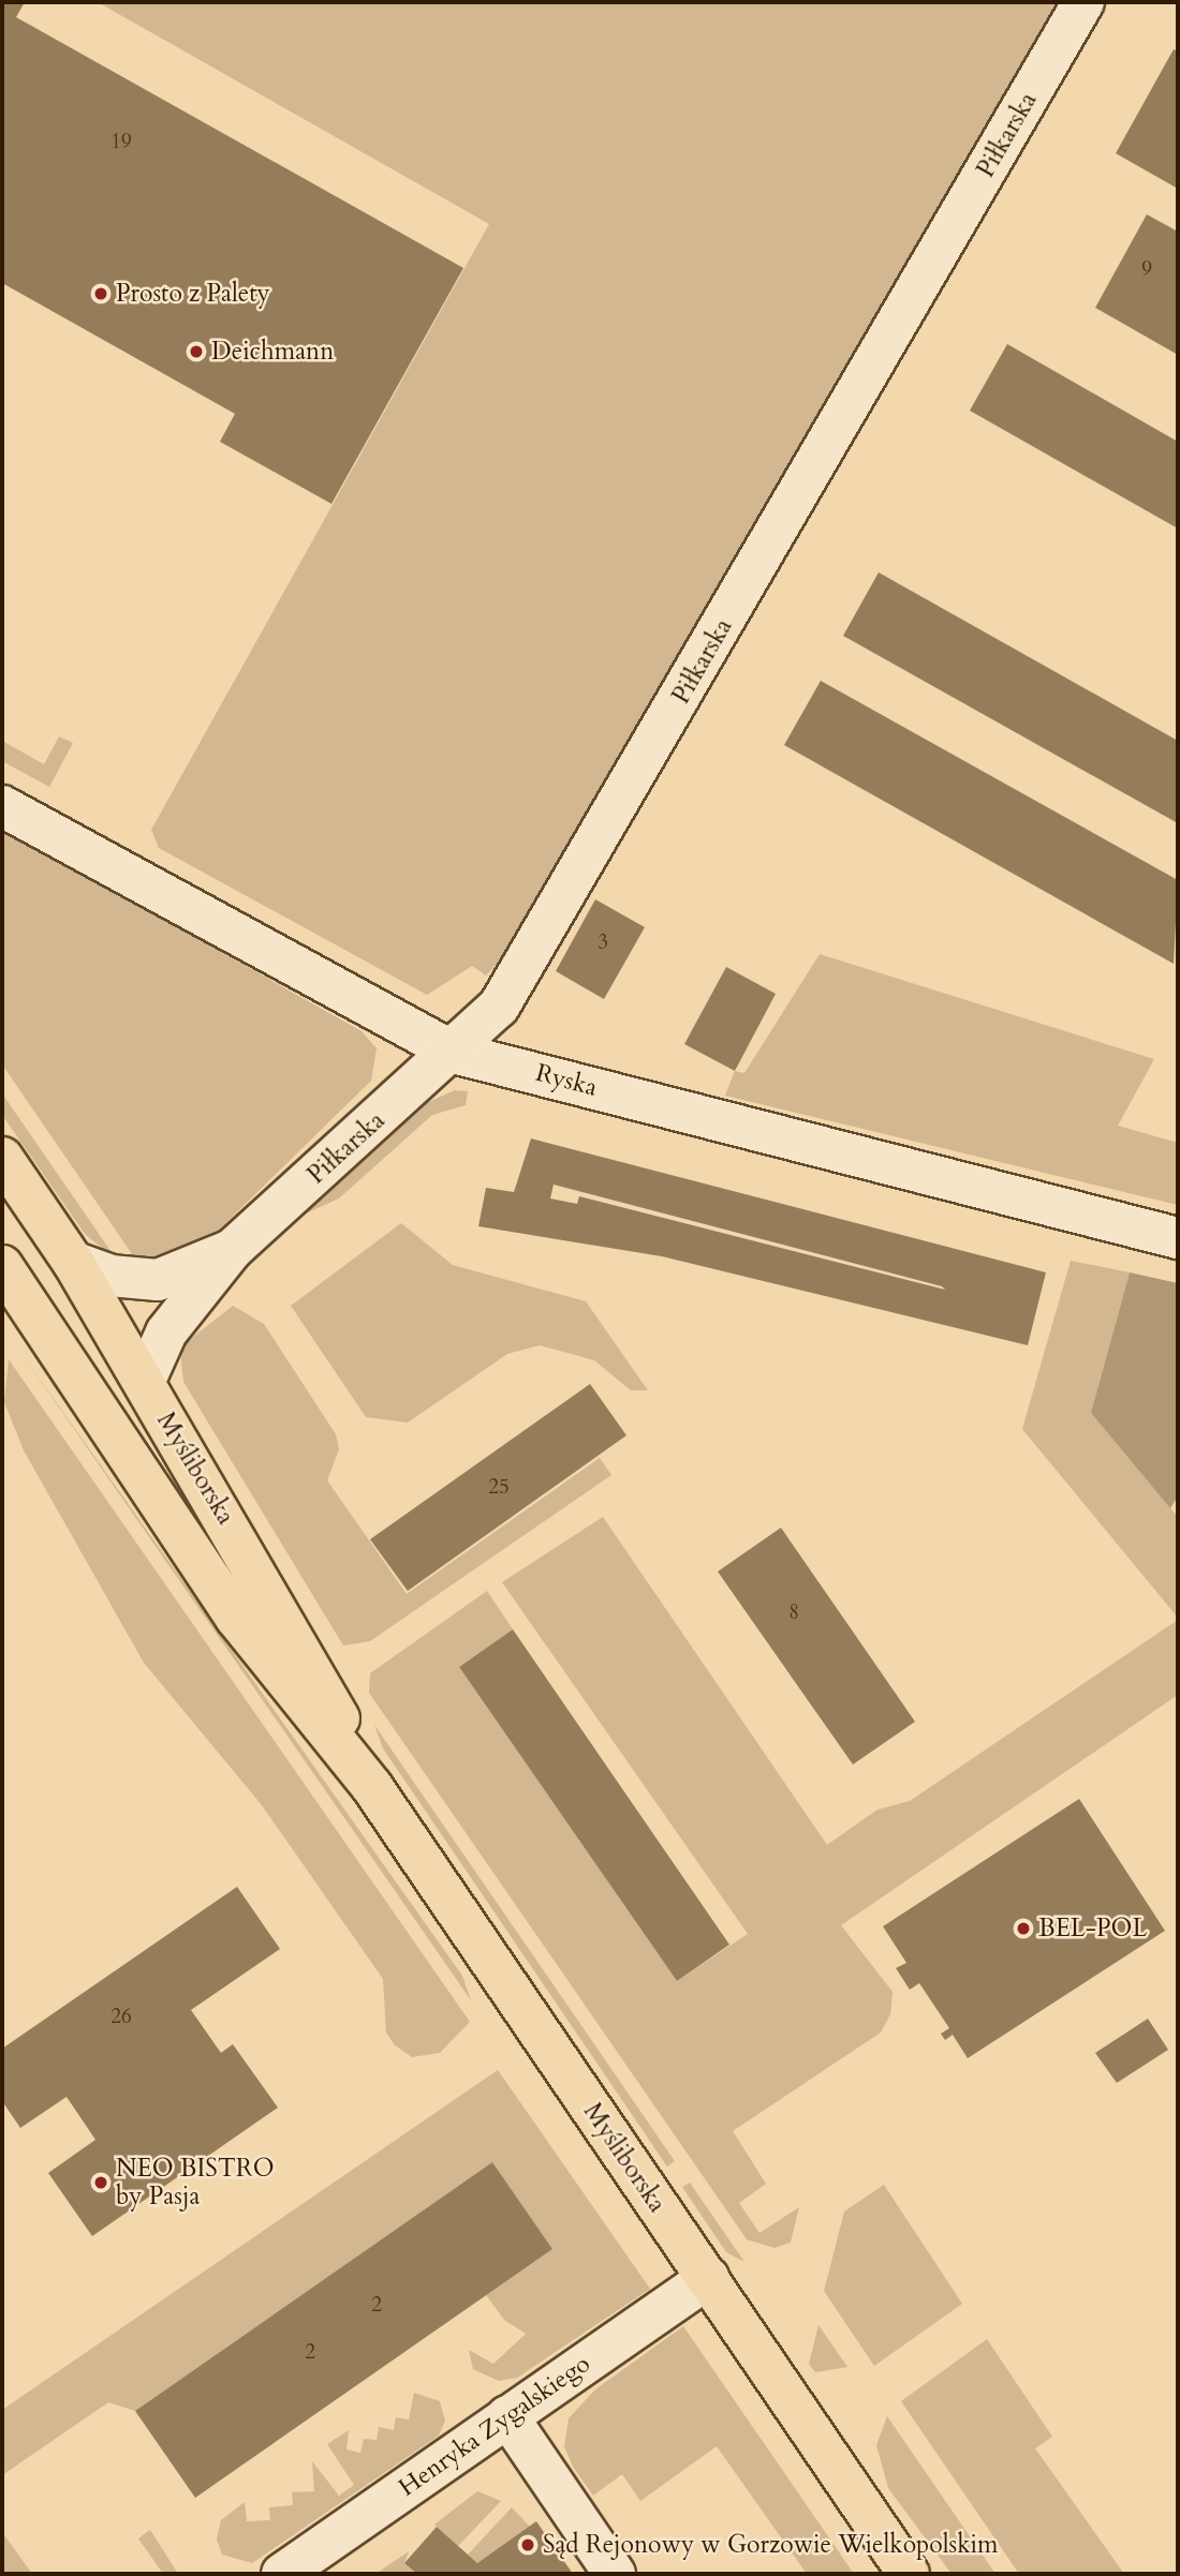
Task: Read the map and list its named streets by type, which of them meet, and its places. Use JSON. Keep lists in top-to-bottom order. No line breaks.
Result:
{"streets":{"main road":["Myśliborska"],"street":["Piłkarska","Ryska","Henryka Zygalskiego"]},"crossings":[["Piłkarska","Ryska"],["Piłkarska","Myśliborska"],["Myśliborska","Henryka Zygalskiego"]],"places":["Prosto z Palety","Deichmann","BEL-POL","NEO BISTRO by Pasja","Sąd Rejonowy w Gorzowie Wielkopolskim"],"house_numbers":["19","9","3","25","8","26","2","2"]}
